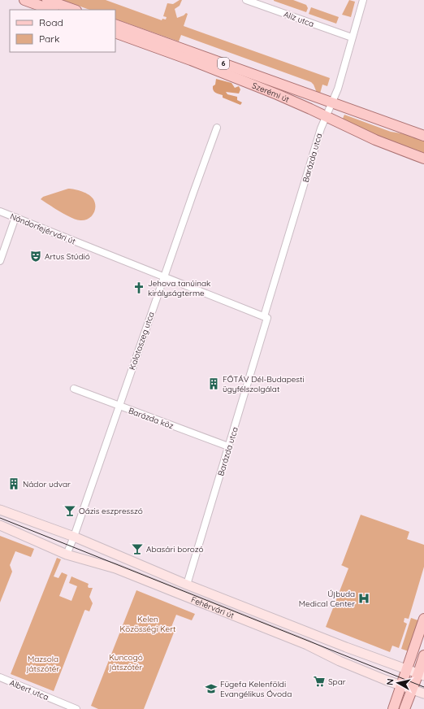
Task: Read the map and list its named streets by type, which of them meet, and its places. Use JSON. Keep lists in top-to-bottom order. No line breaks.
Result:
{"streets":{"main road":["6","Szerémi út"],"street":["Alíz utca","Barázda utca","Nándorfejérvári út","Kalotaszeg utca","Barázda köz","Fehérvári út","Albert utca"]},"crossings":[["Alíz utca","Barázda utca"],["Szerémi út","Barázda utca"],["Barázda utca","Nándorfejérvári út"],["Barázda utca","Barázda köz"],["Barázda utca","Fehérvári út"],["Nándorfejérvári út","Kalotaszeg utca"],["Kalotaszeg utca","Barázda köz"],["Kalotaszeg utca","Fehérvári út"]],"parks":["Kelen Közösségi Kert","Kuncogó játszótér","Mazsola játszótér"],"places":{"theatre":["Artus Stúdió"],"church":["Jehova tanúinak királyságterme"],"building":["FŐTÁV Dél-Budapesti ügyfélszolgálat","Nádor udvar"],"bar":["Oázis eszpresszó","Abasári borozó"],"hospital":["Újbuda Medical Center"],"supermarket":["Spar"],"school or university":["Fügefa Kelenföldi Evangélikus Óvoda"]},"legend":["Road","Park"],"north":"left"}
